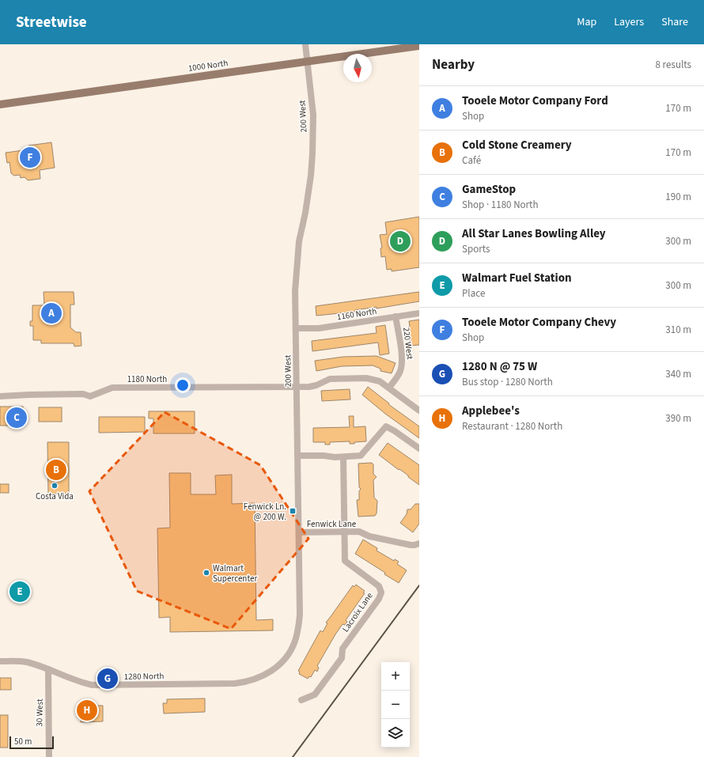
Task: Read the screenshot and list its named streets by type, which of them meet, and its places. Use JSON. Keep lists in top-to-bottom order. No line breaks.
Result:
{"streets":{"main road":["1000 North"],"street":["200 West","1160 North","220 West","1180 North","Fenwick Lane","Lacroix Lane","1280 North","30 West"]},"crossings":[["1000 North","200 West"],["200 West","1160 North"],["200 West","1180 North"],["200 West","Fenwick Lane"],["200 West","1280 North"],["1160 North","220 West"],["220 West","1180 North"],["Fenwick Lane","Lacroix Lane"],["1280 North","30 West"]],"places":{"other":["Costa Vida","Walmart Supercenter"],"transit":["Fenwick Ln. @ 200 W."]},"scale_bar":"50 m","north":"bottom","page":{"header":"Streetwise","nav":["Map","Layers","Share"],"heading":["Nearby","8 results"],"list":[{"mark":"A","name":"Tooele Motor Company Ford","note":"Shop","value":"170 m"},{"mark":"B","name":"Cold Stone Creamery","note":"Café","value":"170 m"},{"mark":"C","name":"GameStop","note":"Shop · 1180 North","value":"190 m"},{"mark":"D","name":"All Star Lanes Bowling Alley","note":"Sports","value":"300 m"},{"mark":"E","name":"Walmart Fuel Station","note":"Place","value":"300 m"},{"mark":"F","name":"Tooele Motor Company Chevy","note":"Shop","value":"310 m"},{"mark":"G","name":"1280 N @ 75 W","note":"Bus stop · 1280 North","value":"340 m"},{"mark":"H","name":"Applebee's","note":"Restaurant · 1280 North","value":"390 m"}],"pins":["F","D","A","C","B","E","G","H"],"map_buttons":["+","−"],"scale":"50 m"}}
